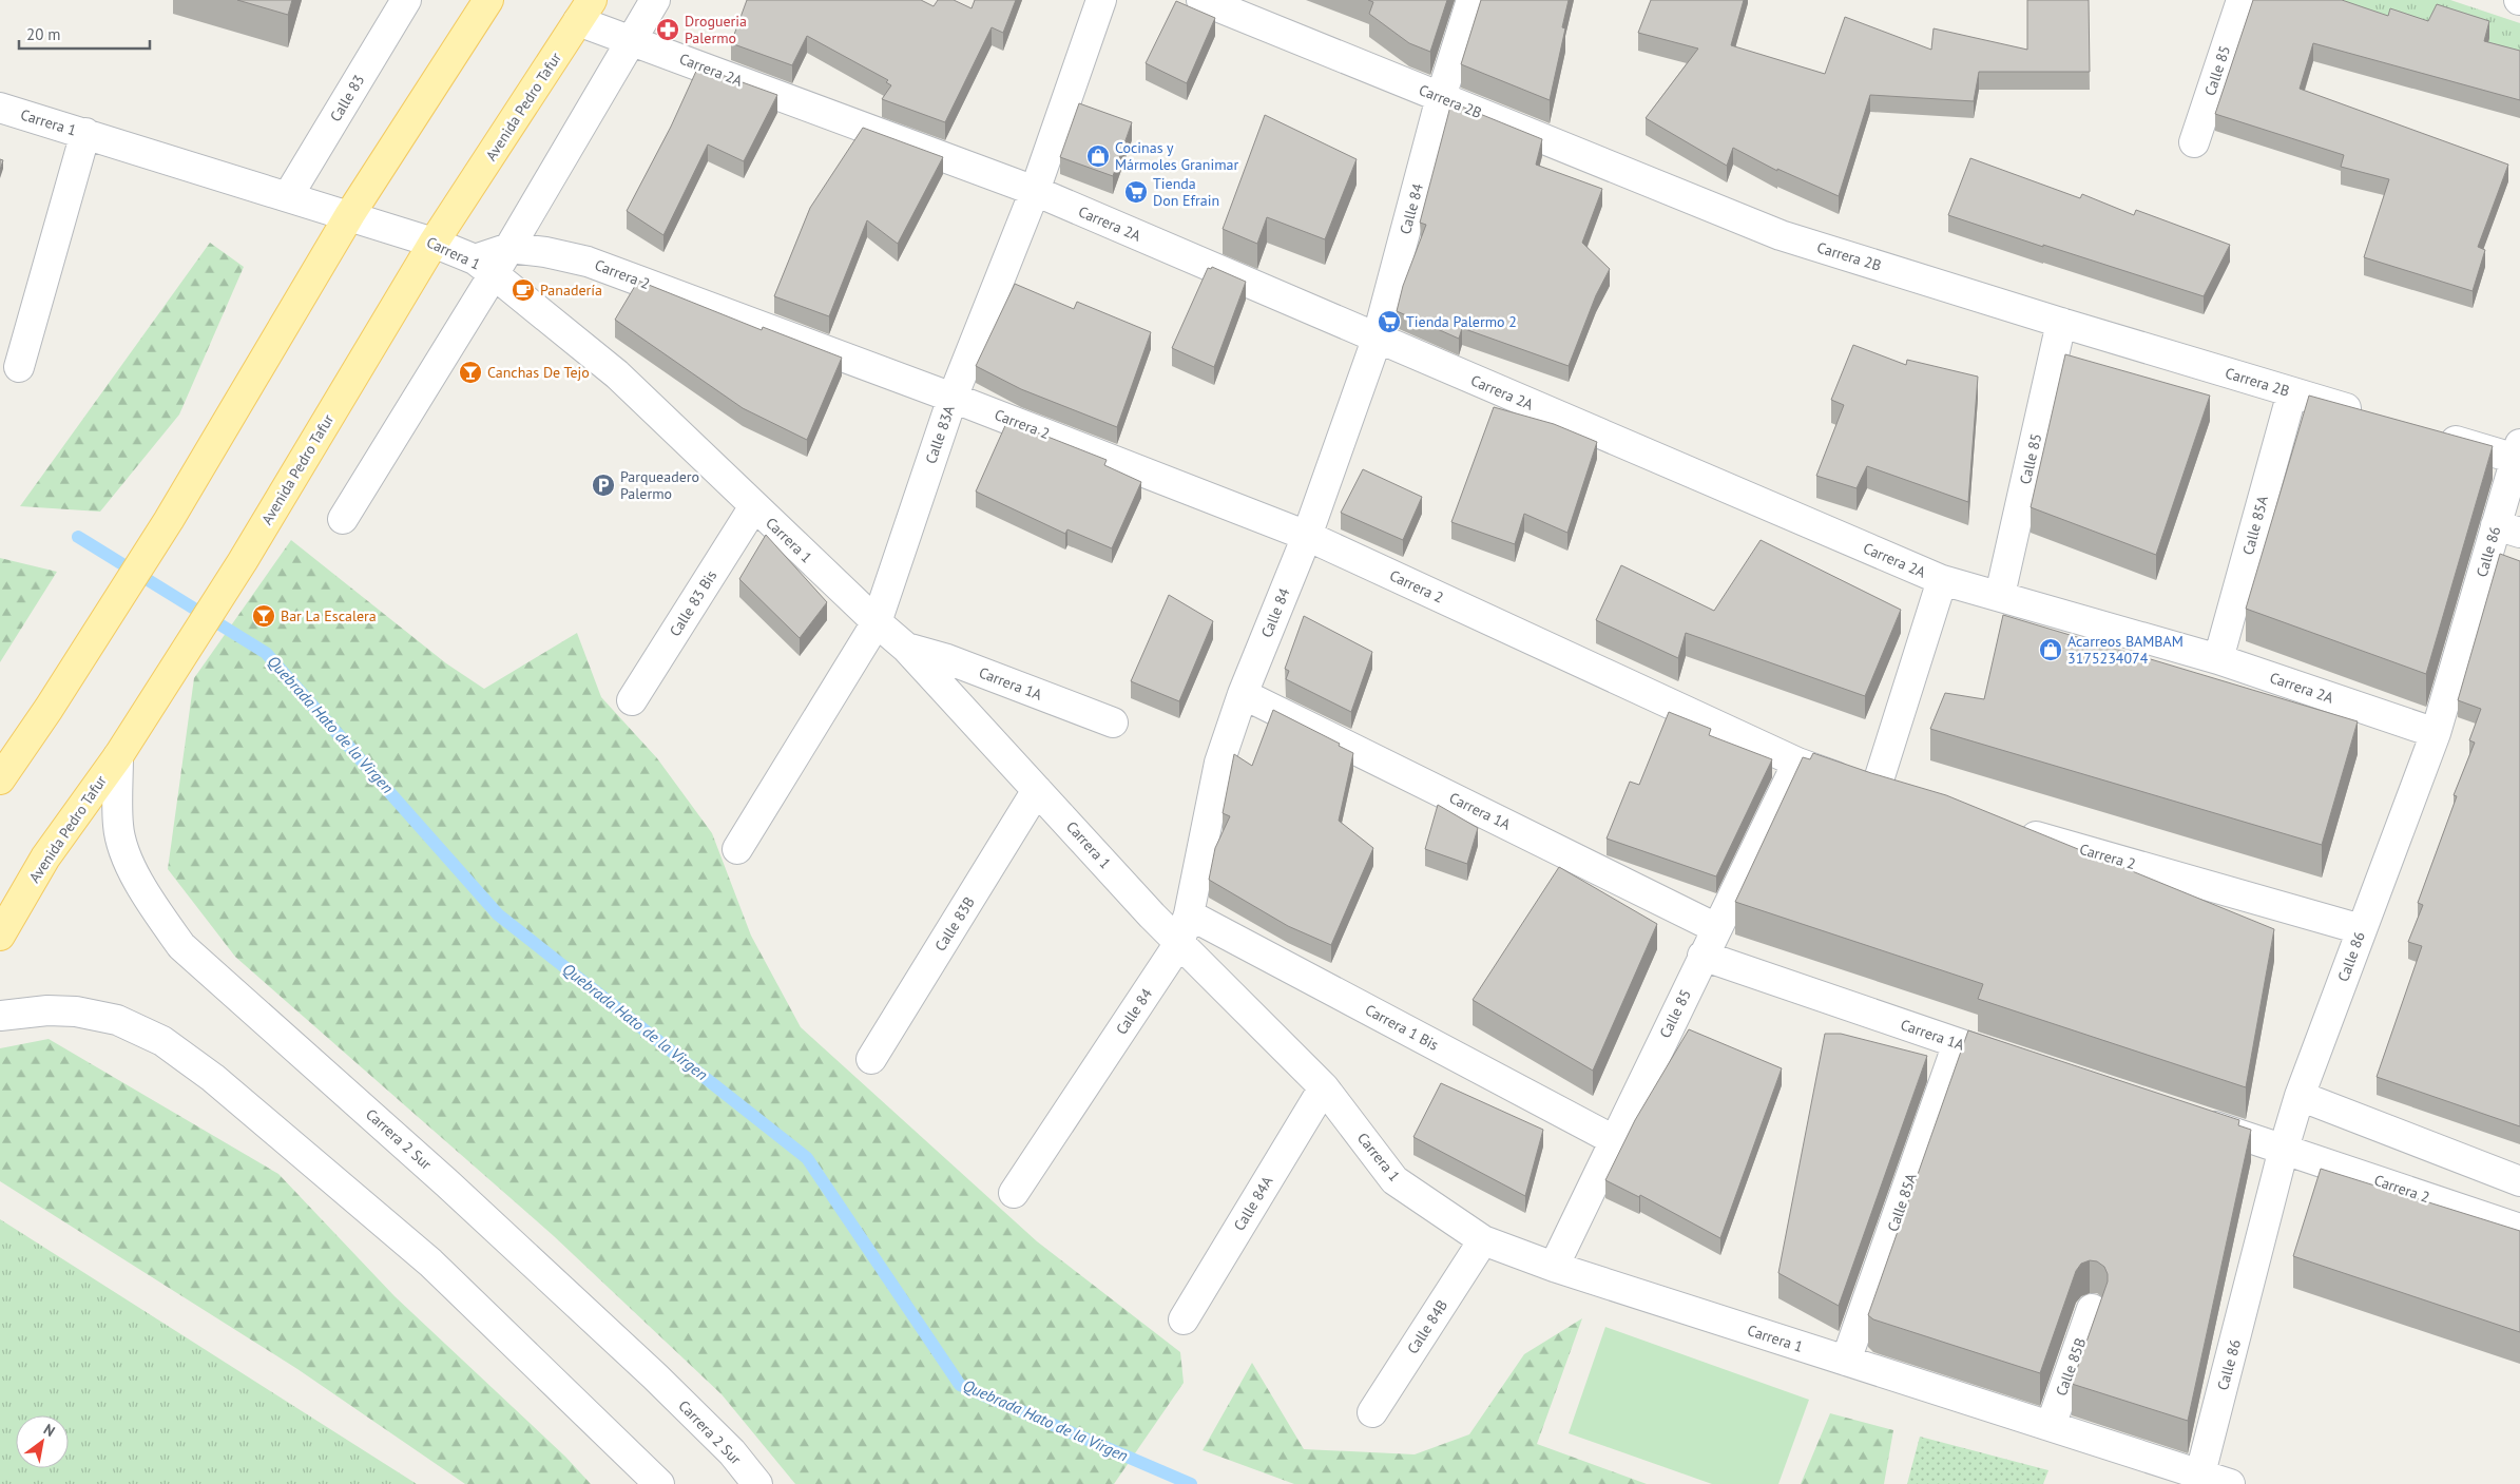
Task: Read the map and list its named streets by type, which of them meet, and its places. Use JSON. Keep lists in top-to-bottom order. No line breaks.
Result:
{"streets":{"main road":["Avenida Pedro Tafur"],"street":["Carrera 2A","Calle 85","Calle 83","Carrera 2B","Carrera 1","Calle 84","Carrera 2","Calle 83A","Calle 85A","Calle 86","Calle 83 Bis","Carrera 1A","Calle 83B","Carrera 1 Bis","Carrera 2 Sur","Calle 84A","Calle 84B","Calle 85B"]},"crossings":[["Carrera 2A","Calle 85"],["Carrera 2A","Avenida Pedro Tafur"],["Carrera 2A","Calle 84"],["Carrera 2A","Carrera 2"],["Carrera 2A","Calle 83A"],["Carrera 2A","Calle 85A"],["Carrera 2A","Calle 86"],["Calle 85","Carrera 2B"],["Calle 85","Carrera 1"],["Calle 85","Carrera 2"],["Calle 85","Carrera 1A"],["Calle 85","Carrera 1 Bis"],["Calle 83","Carrera 1"],["Carrera 2B","Calle 84"],["Carrera 2B","Calle 85A"],["Avenida Pedro Tafur","Carrera 1"],["Avenida Pedro Tafur","Carrera 2 Sur"],["Carrera 1","Calle 84"],["Carrera 1","Carrera 2"],["Carrera 1","Calle 83A"],["Carrera 1","Calle 85A"],["Carrera 1","Calle 86"],["Carrera 1","Calle 83 Bis"],["Carrera 1","Carrera 1A"],["Carrera 1","Calle 83B"],["Carrera 1","Calle 84A"],["Carrera 1","Calle 84B"],["Carrera 1","Calle 85B"],["Calle 84","Carrera 2"],["Calle 84","Carrera 1A"],["Calle 84","Carrera 1 Bis"],["Carrera 2","Calle 83A"],["Carrera 2","Calle 86"],["Calle 85A","Carrera 1A"]],"water":["Quebrada Hato de la Virgen"],"places":{"pharmacy":["Drogueria Palermo"],"shop":["Cocinas y Mármoles Granimar","Acarreos BAMBAM 3175234074"],"supermarket":["Tienda Don Efrain","Tienda Palermo 2"],"cafe":["Panadería"],"bar":["Canchas De Tejo","Bar La Escalera"],"parking":["Parqueadero Palermo"]},"scale_bar":"20 m","north":"top right"}
